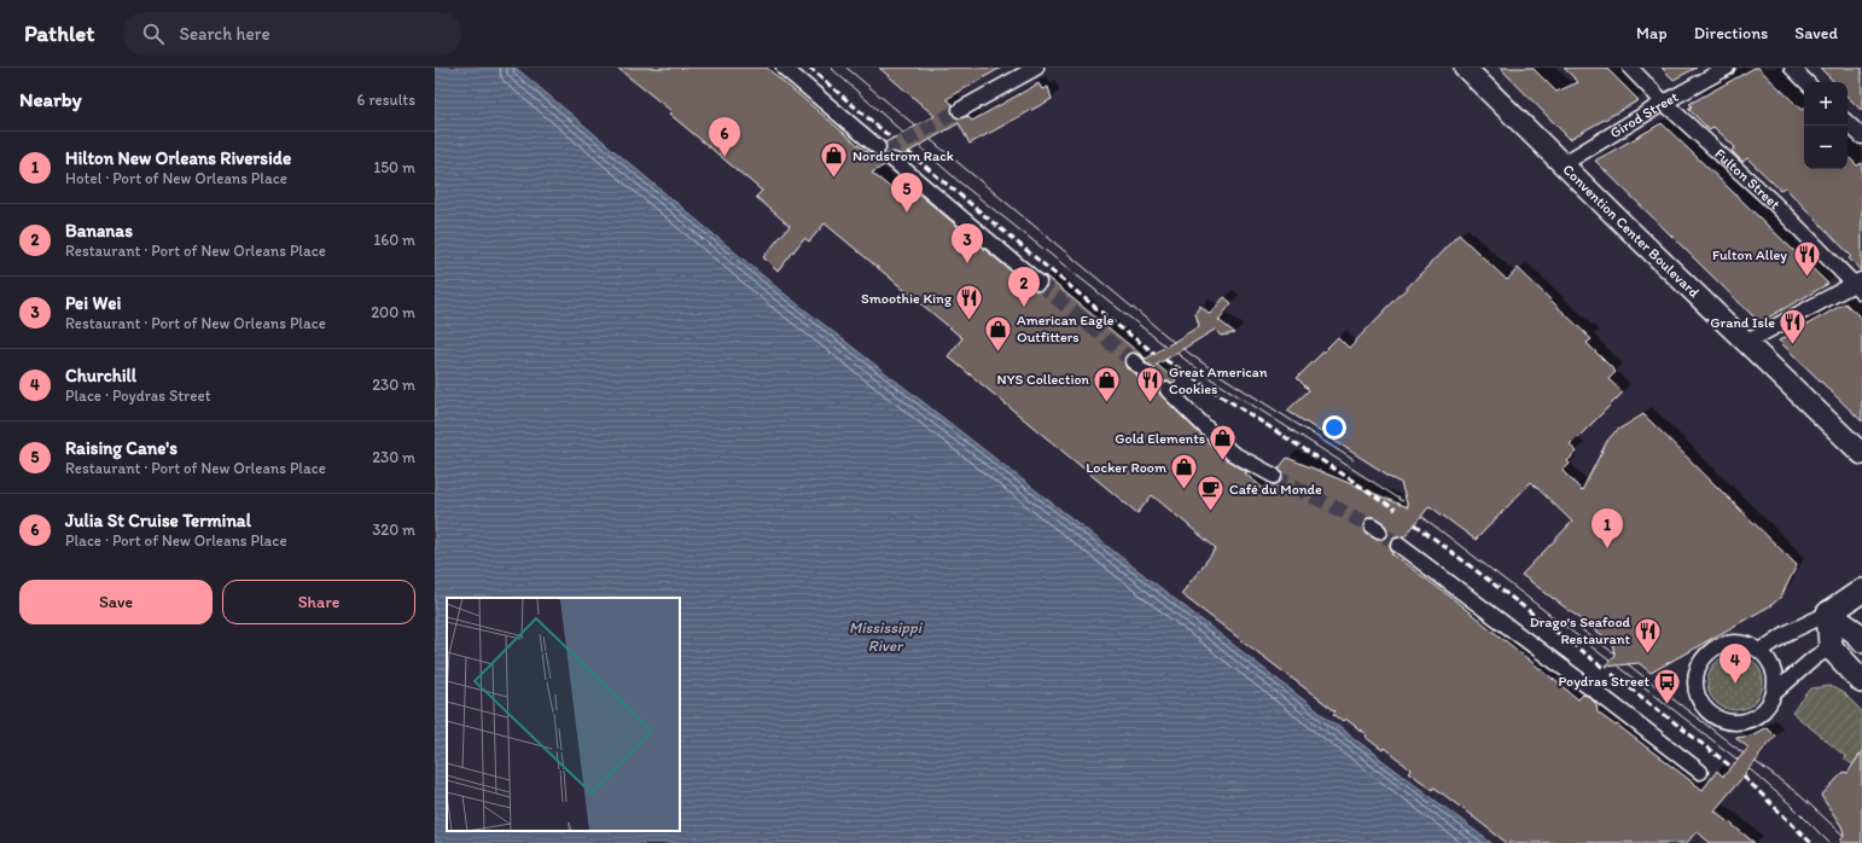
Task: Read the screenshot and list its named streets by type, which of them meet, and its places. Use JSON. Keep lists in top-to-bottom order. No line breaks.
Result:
{"streets":{"street":["Girod Street","Fulton Street","Convention Center Boulevard"]},"crossings":[["Girod Street","Fulton Street"],["Girod Street","Convention Center Boulevard"]],"water":["Mississippi River"],"places":{"shop":["Nordstrom Rack","American Eagle Outfitters","NYS Collection","Gold Elements","Locker Room"],"restaurant":["Fulton Alley","Smoothie King","Grand Isle","Great American Cookies","Drago's Seafood Restaurant"],"cafe":["Café du Monde"],"bus stop":["Poydras Street"]},"page":{"header":"Pathlet","search":"Search here","nav":["Map","Directions","Saved"],"heading":["Nearby","6 results"],"map_buttons":["+","−"],"pins":["6","5","3","2","1","4"],"list":[{"mark":"1","name":"Hilton New Orleans Riverside","note":"Hotel · Port of New Orleans Place","value":"150 m"},{"mark":"2","name":"Bananas","note":"Restaurant · Port of New Orleans Place","value":"160 m"},{"mark":"3","name":"Pei Wei","note":"Restaurant · Port of New Orleans Place","value":"200 m"},{"mark":"4","name":"Churchill","note":"Place · Poydras Street","value":"230 m"},{"mark":"5","name":"Raising Cane's","note":"Restaurant · Port of New Orleans Place","value":"230 m"},{"mark":"6","name":"Julia St Cruise Terminal","note":"Place · Port of New Orleans Place","value":"320 m"}],"buttons":["Save","Share"]}}
